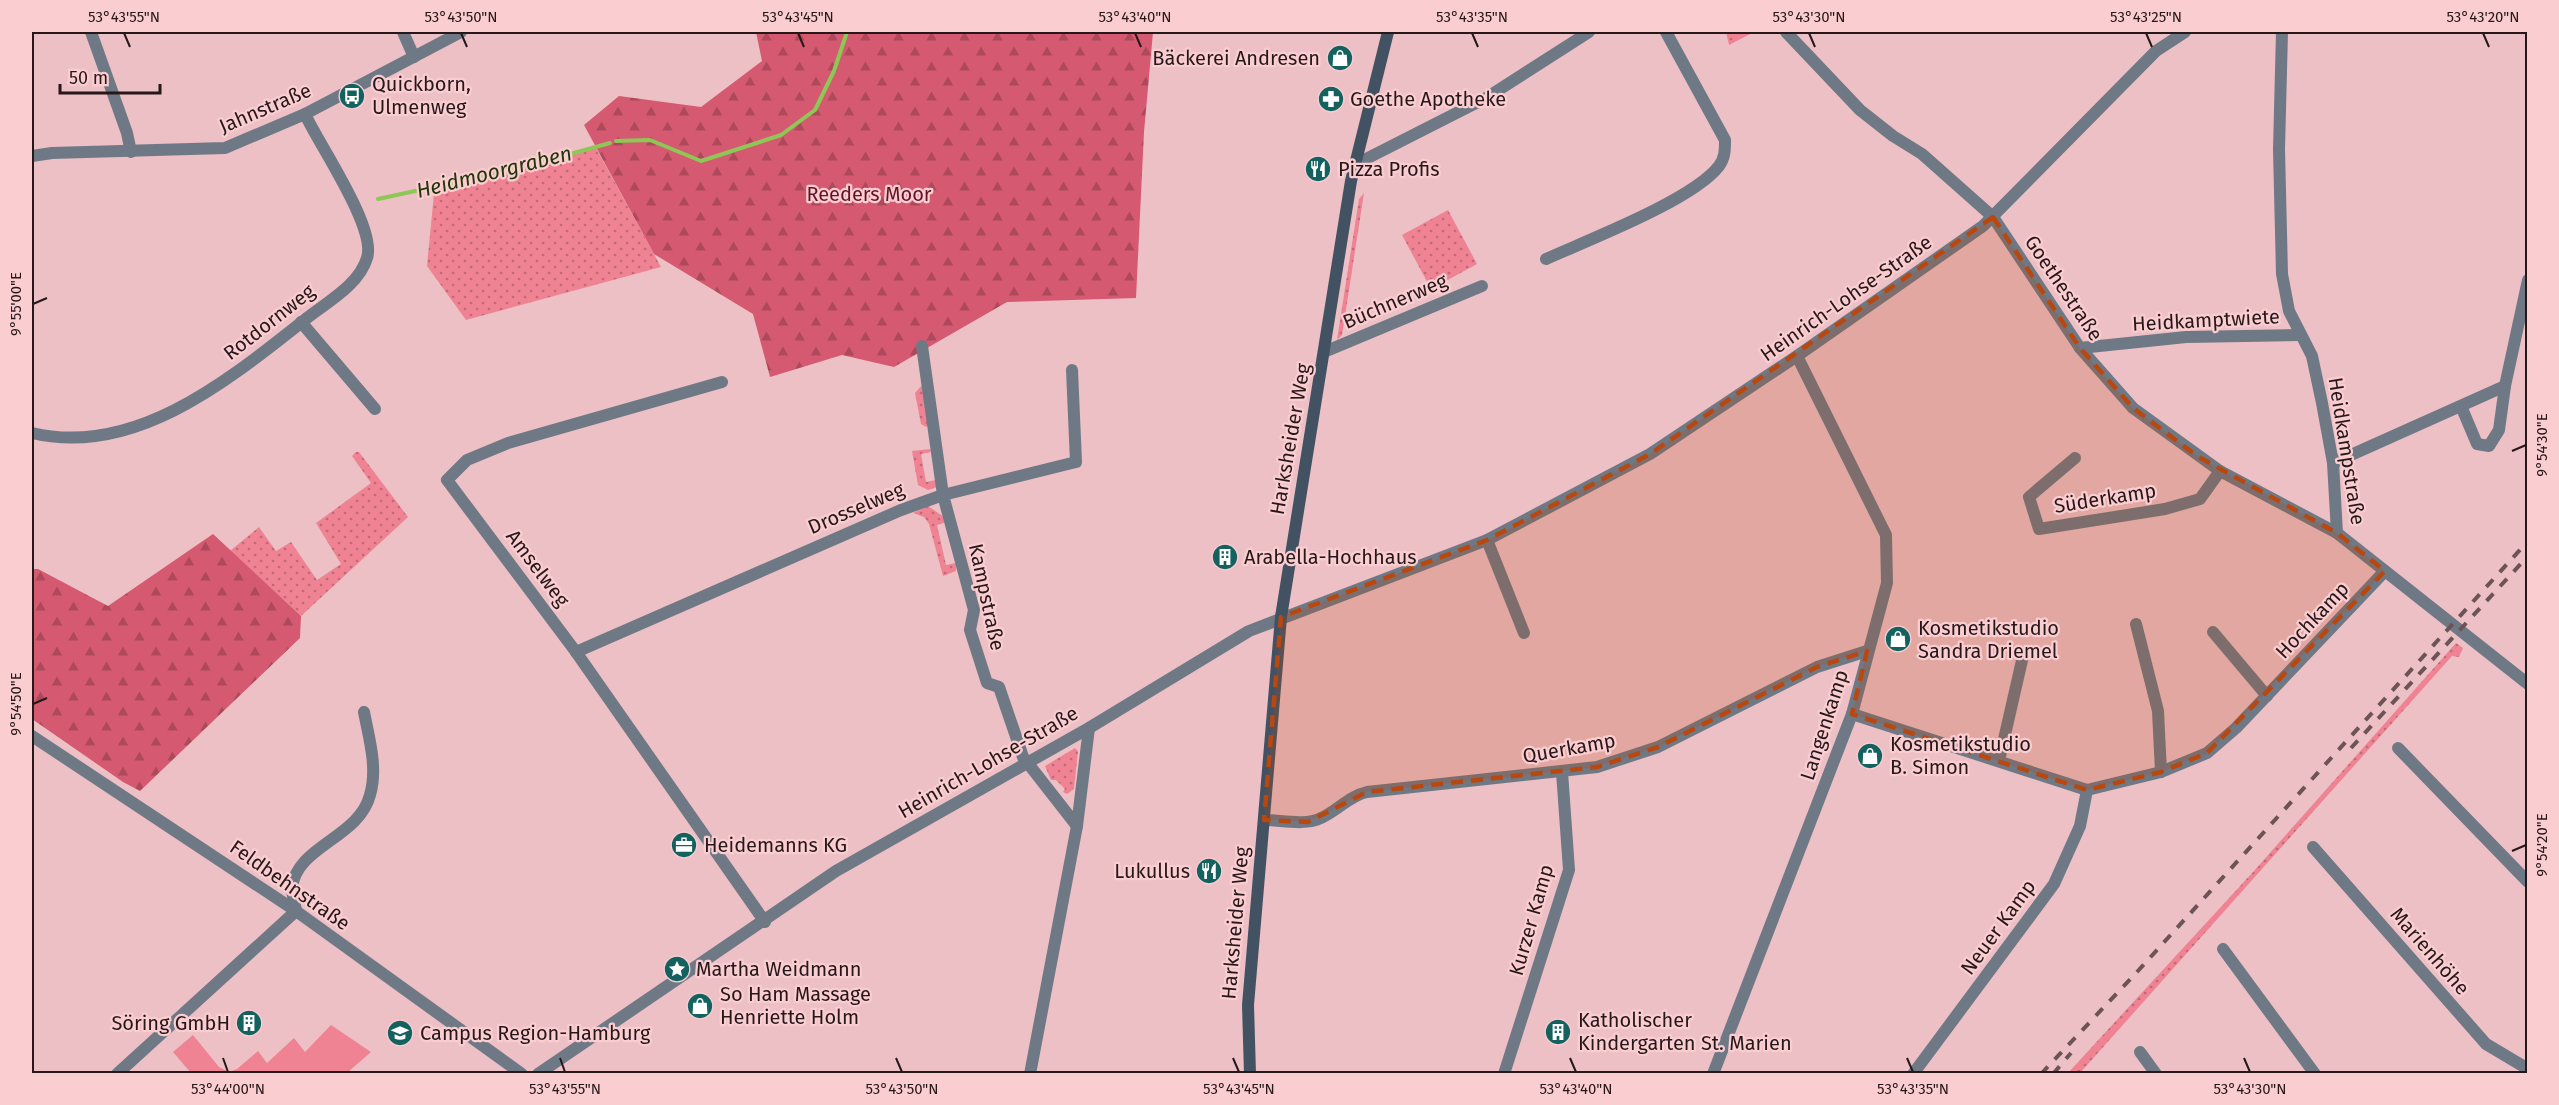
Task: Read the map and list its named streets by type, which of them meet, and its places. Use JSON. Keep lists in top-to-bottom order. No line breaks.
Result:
{"streets":{"main road":["Harksheider Weg"],"street":["Jahnstraße","Goethestraße","Heinrich-Lohse-Straße","Büchnerweg","Heidkamptwiete","Rotdornweg","Heidkampstraße","Süderkamp","Drosselweg","Amselweg","Kampstraße","Hochkamp","Langenkamp","Querkamp","Feldbehnstraße","Kurzer Kamp","Neuer Kamp","Marienhöhe"]},"crossings":[["Jahnstraße","Rotdornweg"],["Goethestraße","Heinrich-Lohse-Straße"],["Goethestraße","Heidkamptwiete"],["Goethestraße","Heidkampstraße"],["Goethestraße","Süderkamp"],["Heinrich-Lohse-Straße","Harksheider Weg"],["Heinrich-Lohse-Straße","Amselweg"],["Heinrich-Lohse-Straße","Kampstraße"],["Heinrich-Lohse-Straße","Langenkamp"],["Büchnerweg","Harksheider Weg"],["Heidkamptwiete","Heidkampstraße"],["Harksheider Weg","Querkamp"],["Heidkampstraße","Hochkamp"],["Drosselweg","Amselweg"],["Drosselweg","Kampstraße"],["Hochkamp","Neuer Kamp"],["Langenkamp","Querkamp"],["Querkamp","Kurzer Kamp"]],"water":["Heidmoorgraben"],"parks":["Reeders Moor"],"places":{"shop":["Bäckerei Andresen","Kosmetikstudio Sandra Driemel","Kosmetikstudio B. Simon","So Ham Massage Henriette Holm"],"bus stop":["Quickborn, Ulmenweg"],"pharmacy":["Goethe Apotheke"],"restaurant":["Pizza Profis","Lukullus"],"building":["Arabella-Hochhaus","Söring GmbH","Katholischer Kindergarten St. Marien"],"office":["Heidemanns KG"],"place":["Martha Weidmann"],"school or university":["Campus Region-Hamburg"]},"scale_bar":"50 m","coordinates":["53°43'55\"N","53°43'50\"N","53°43'45\"N","53°43'40\"N","53°43'35\"N","53°43'30\"N","53°43'25\"N","53°43'20\"N","9°55'00\"E","9°54'30\"E","9°54'50\"E","9°54'20\"E","53°44'00\"N"]}
